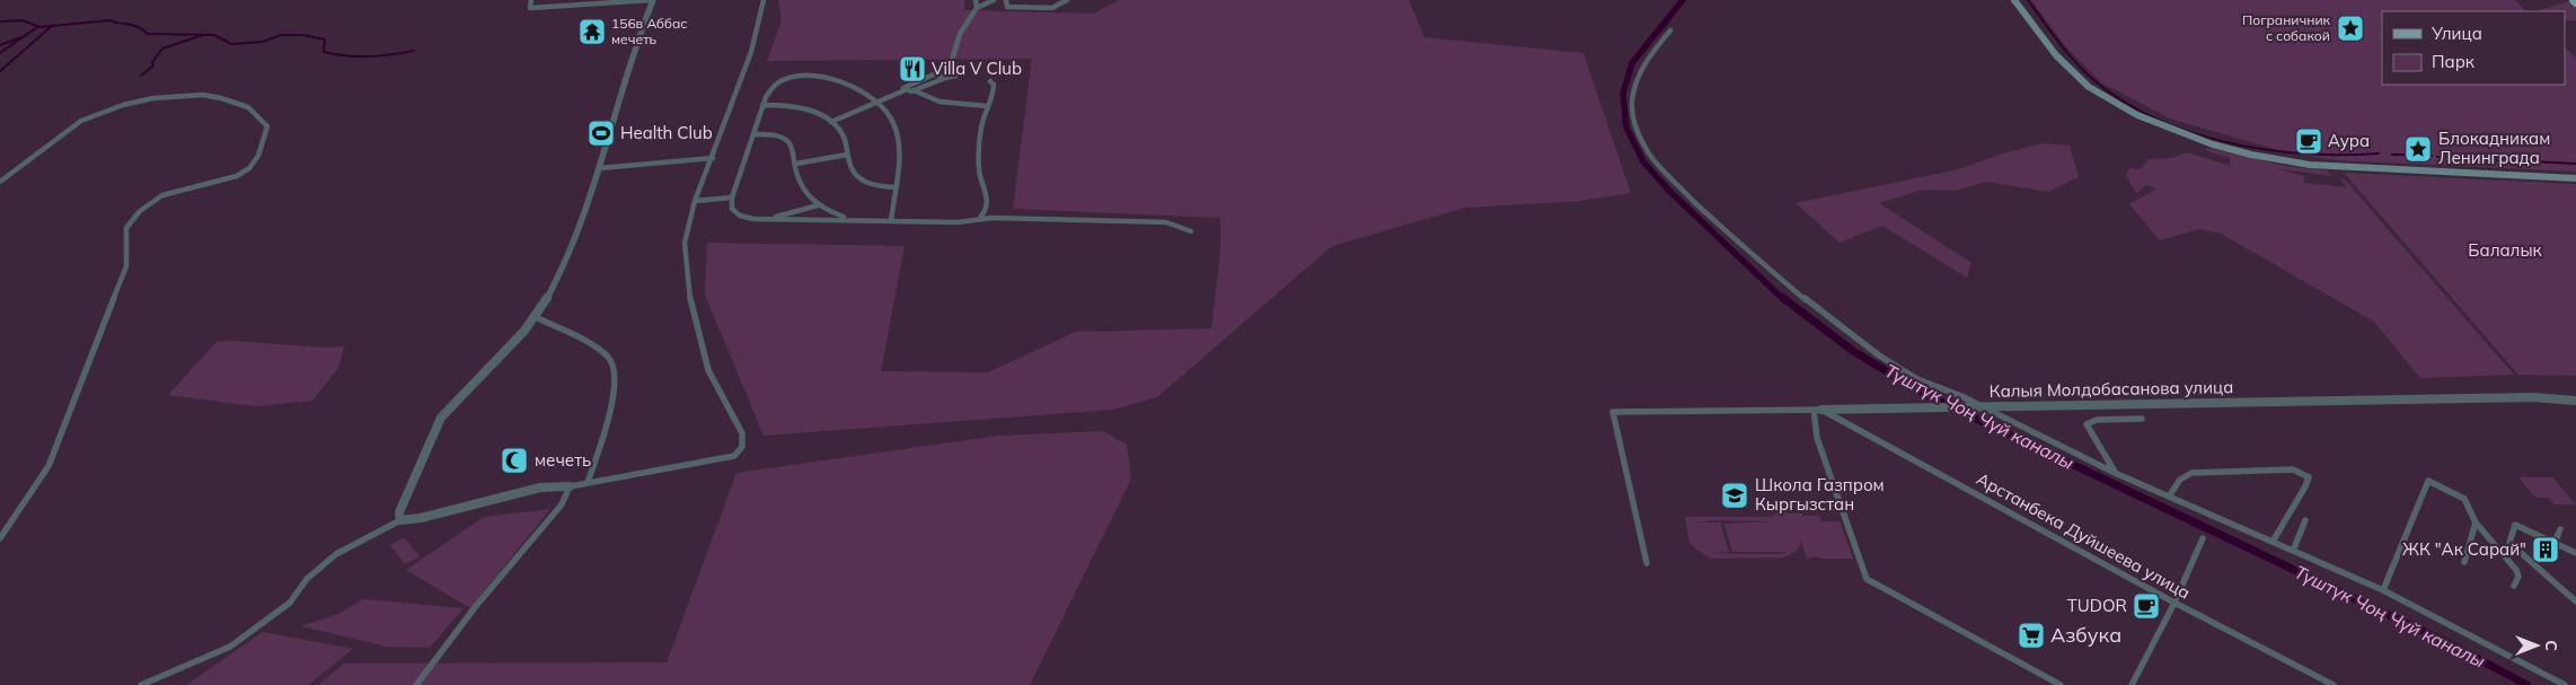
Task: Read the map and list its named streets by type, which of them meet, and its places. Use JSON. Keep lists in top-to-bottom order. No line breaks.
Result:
{"streets":{"street":["Калыя Молдобасанова улица","Арстанбека Дуйшеева улица"]},"crossings":[["Калыя Молдобасанова улица","Арстанбека Дуйшеева улица"]],"water":["Түштүк Чоң Чүй каналы"],"parks":["Балалык"],"places":{"place":["Пограничник с собакой","Блокадникам Ленинграда"],"temple":["156в Аббас мечеть"],"restaurant":["Villa V Club"],"sports":["Health Club"],"cafe":["Аура","TUDOR"],"mosque":["мечеть"],"school or university":["Школа Газпром Кыргызстан"],"building":["ЖК \"Ак Сарай\""],"supermarket":["Азбука"]},"legend":["Улица","Парк"],"north":"right"}
